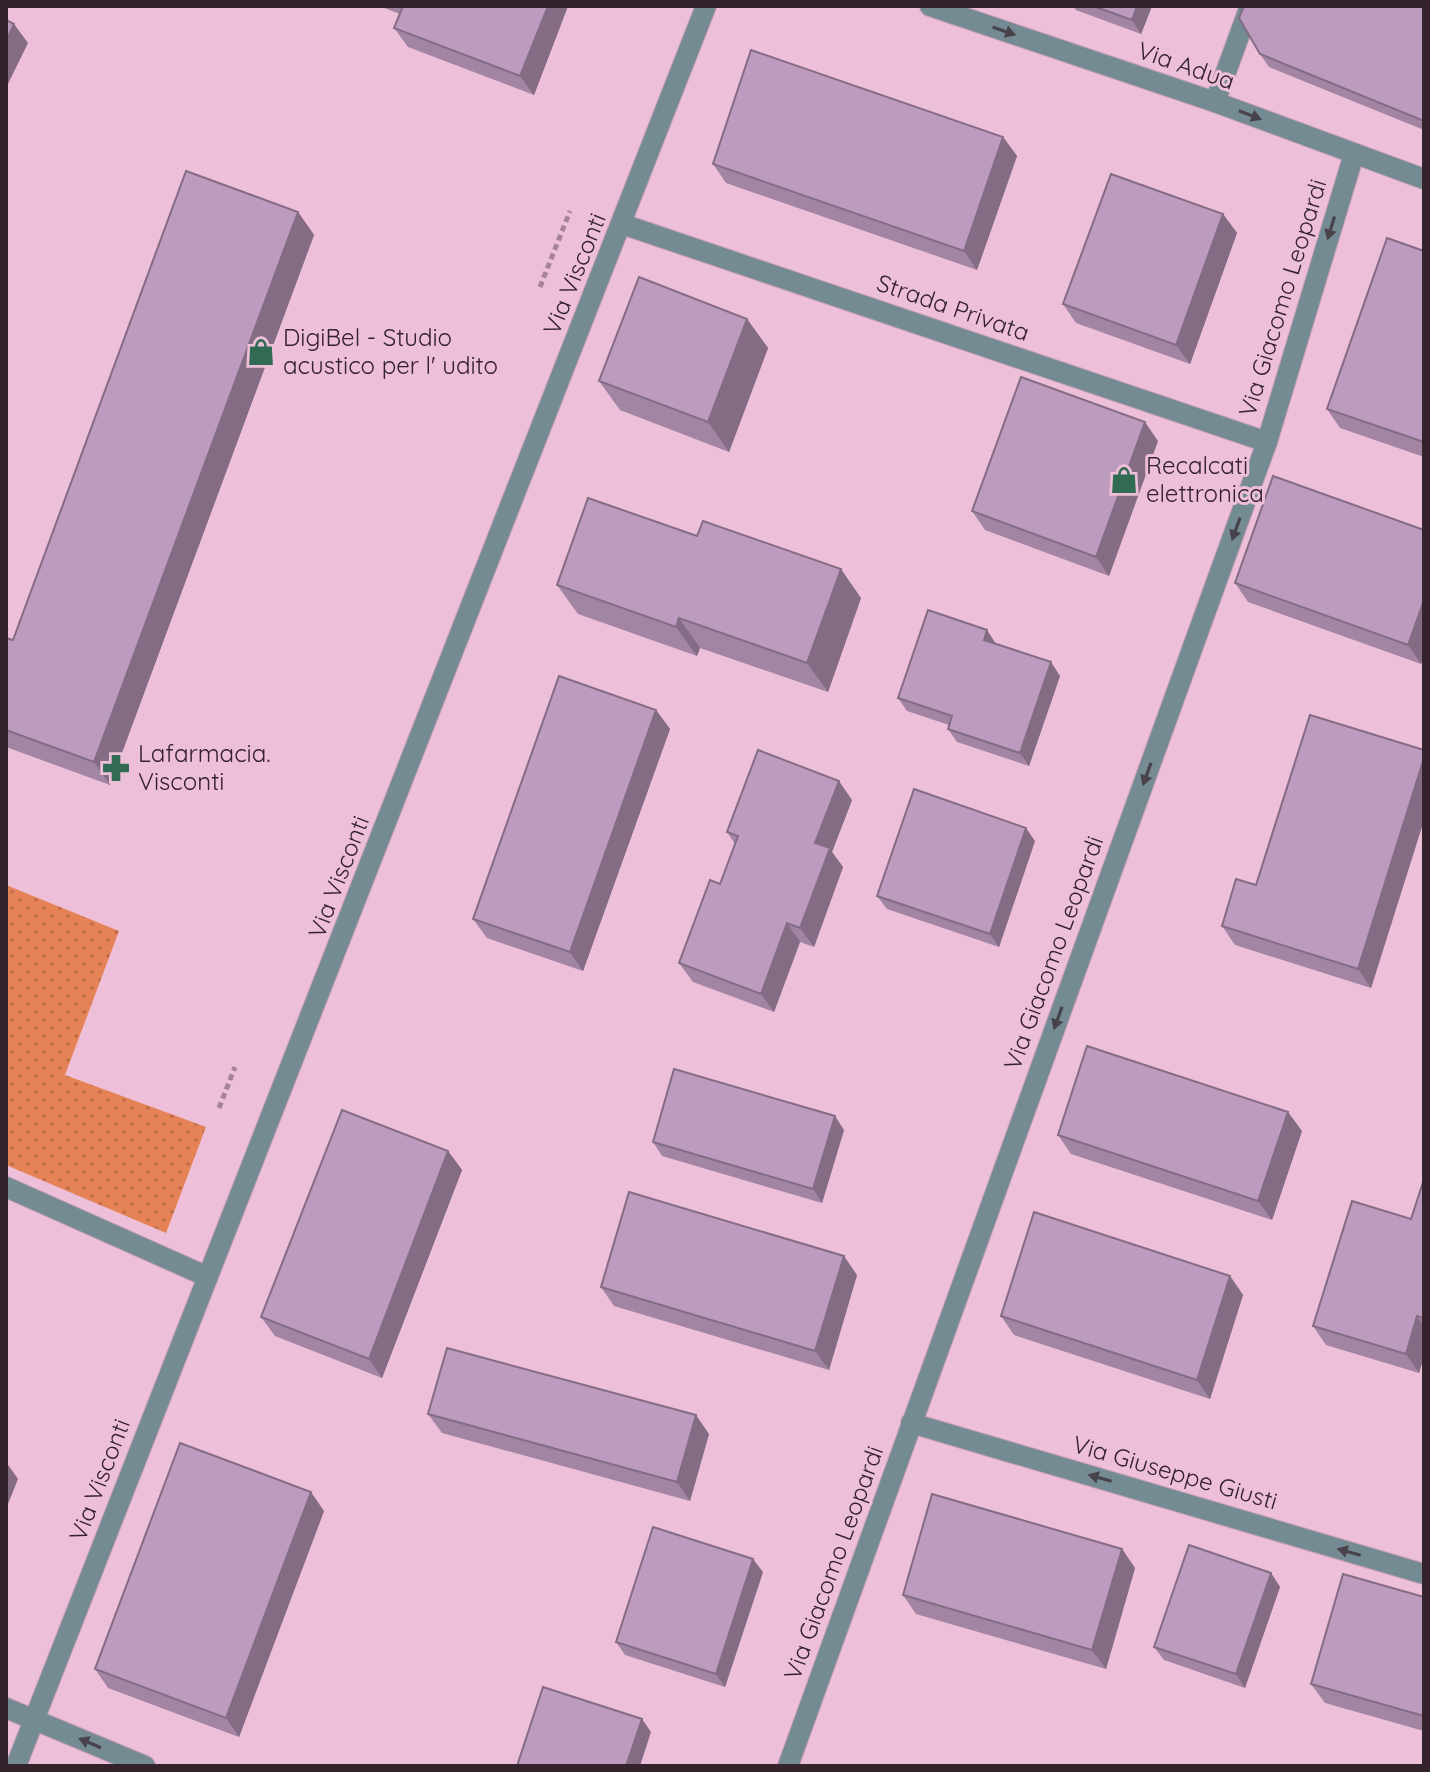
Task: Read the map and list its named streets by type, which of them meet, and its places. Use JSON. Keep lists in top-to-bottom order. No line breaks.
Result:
{"streets":{"street":["Via Adua","Via Visconti","Via Giacomo Leopardi","Strada Privata","Via Giuseppe Giusti"]},"crossings":[["Via Adua","Via Giacomo Leopardi"],["Via Visconti","Strada Privata"],["Via Giacomo Leopardi","Strada Privata"],["Via Giacomo Leopardi","Via Giuseppe Giusti"]],"one_way":["Via Adua","Via Giacomo Leopardi","Via Giuseppe Giusti"],"places":{"shop":["DigiBel - Studio acustico per l' udito","Recalcati elettronica"],"pharmacy":["Lafarmacia. Visconti"]}}
